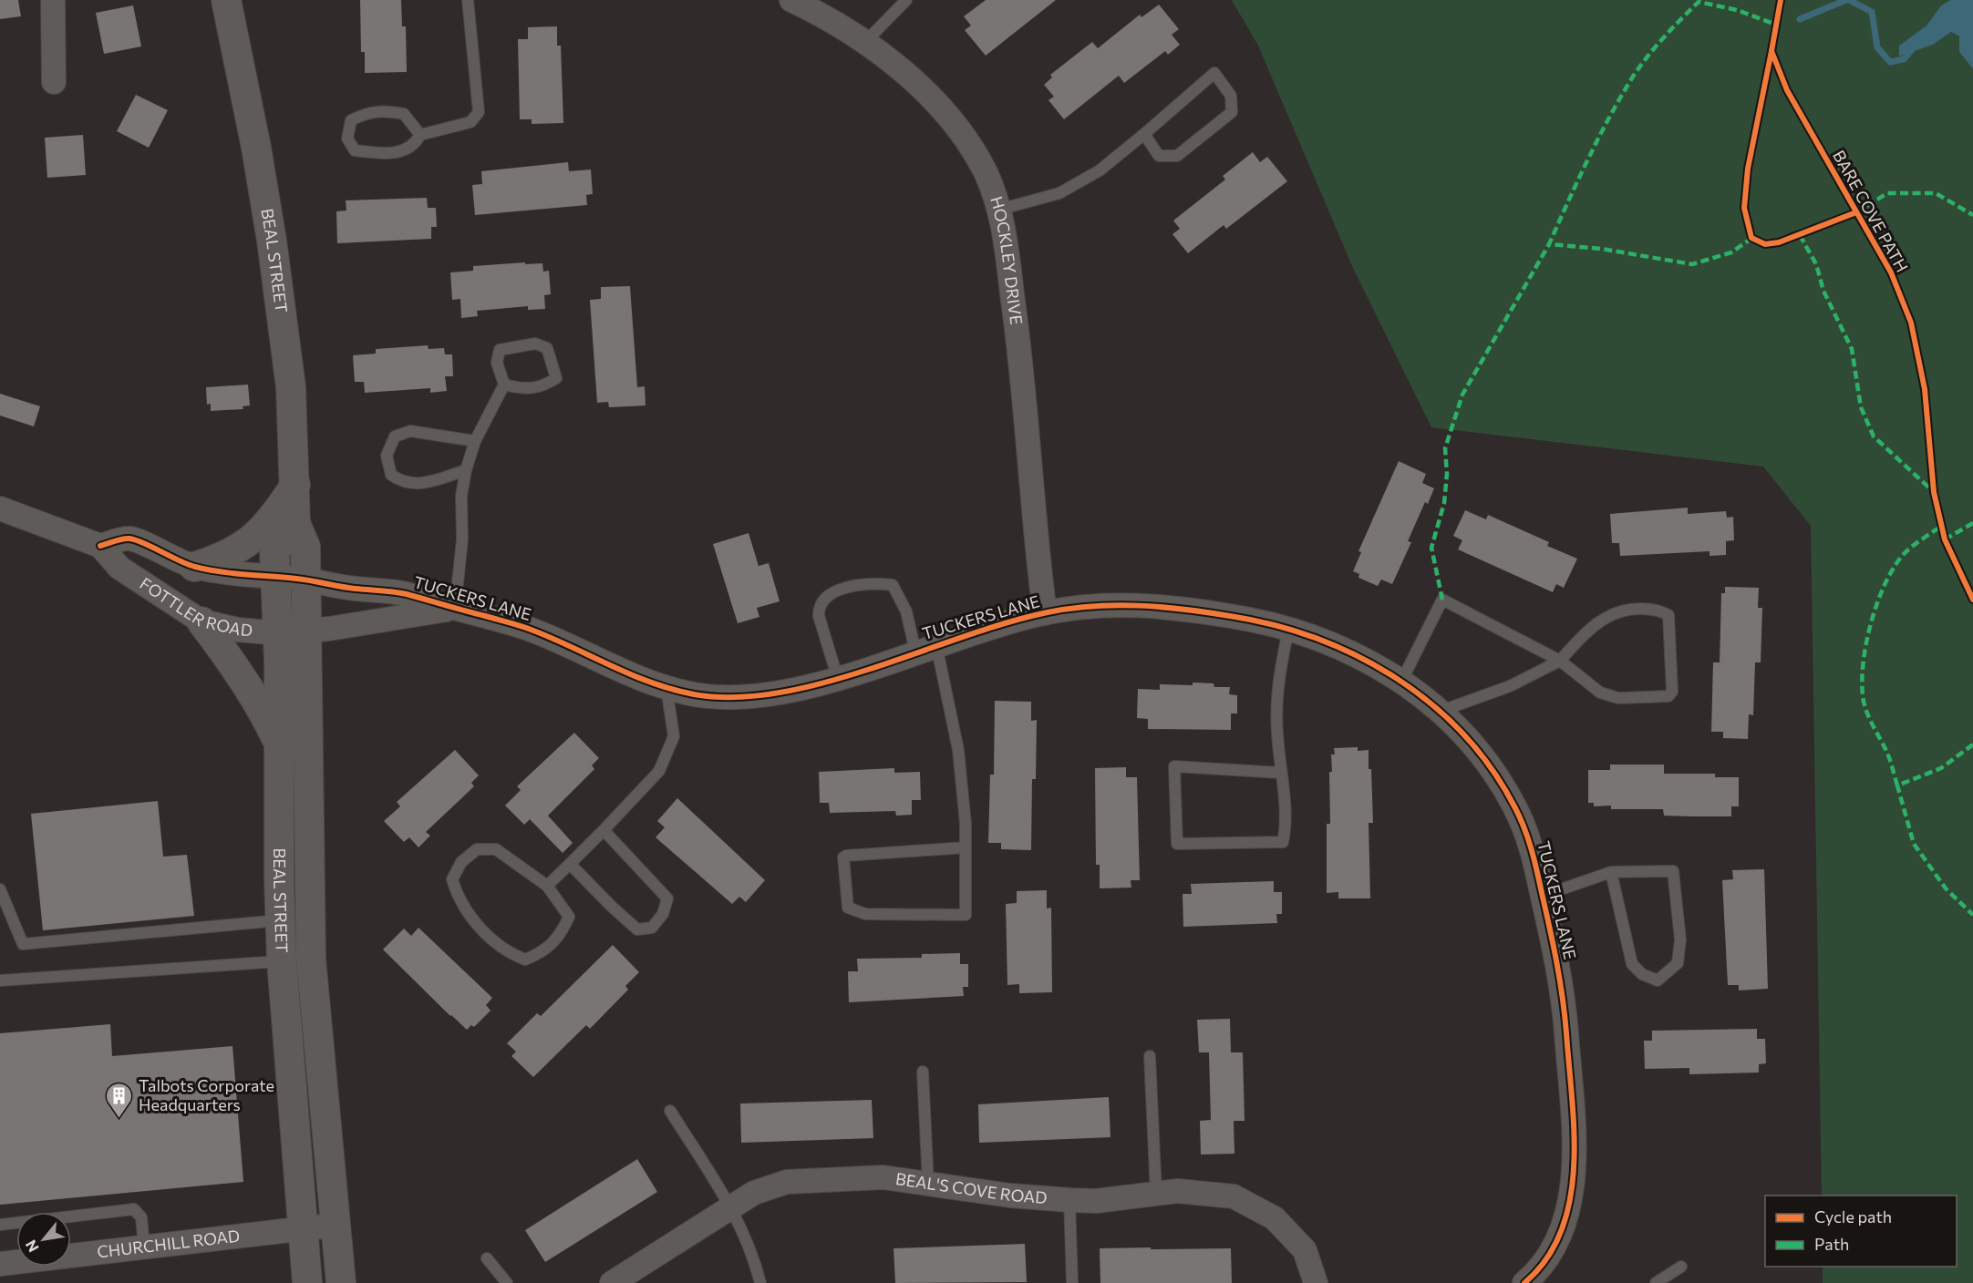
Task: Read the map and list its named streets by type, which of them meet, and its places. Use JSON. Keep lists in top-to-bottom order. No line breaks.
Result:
{"streets":{"street":["BEAL STREET","HOCKLEY DRIVE","TUCKERS LANE","FOTTLER ROAD","BEAL'S COVE ROAD","CHURCHILL ROAD"],"cycle path":["BARE COVE PATH"]},"crossings":[["BEAL STREET","TUCKERS LANE"],["BEAL STREET","FOTTLER ROAD"],["BEAL STREET","CHURCHILL ROAD"],["HOCKLEY DRIVE","TUCKERS LANE"],["TUCKERS LANE","FOTTLER ROAD"]],"places":{"building":["Talbots Corporate Headquarters"]},"legend":["Cycle path","Path"],"north":"bottom left"}
